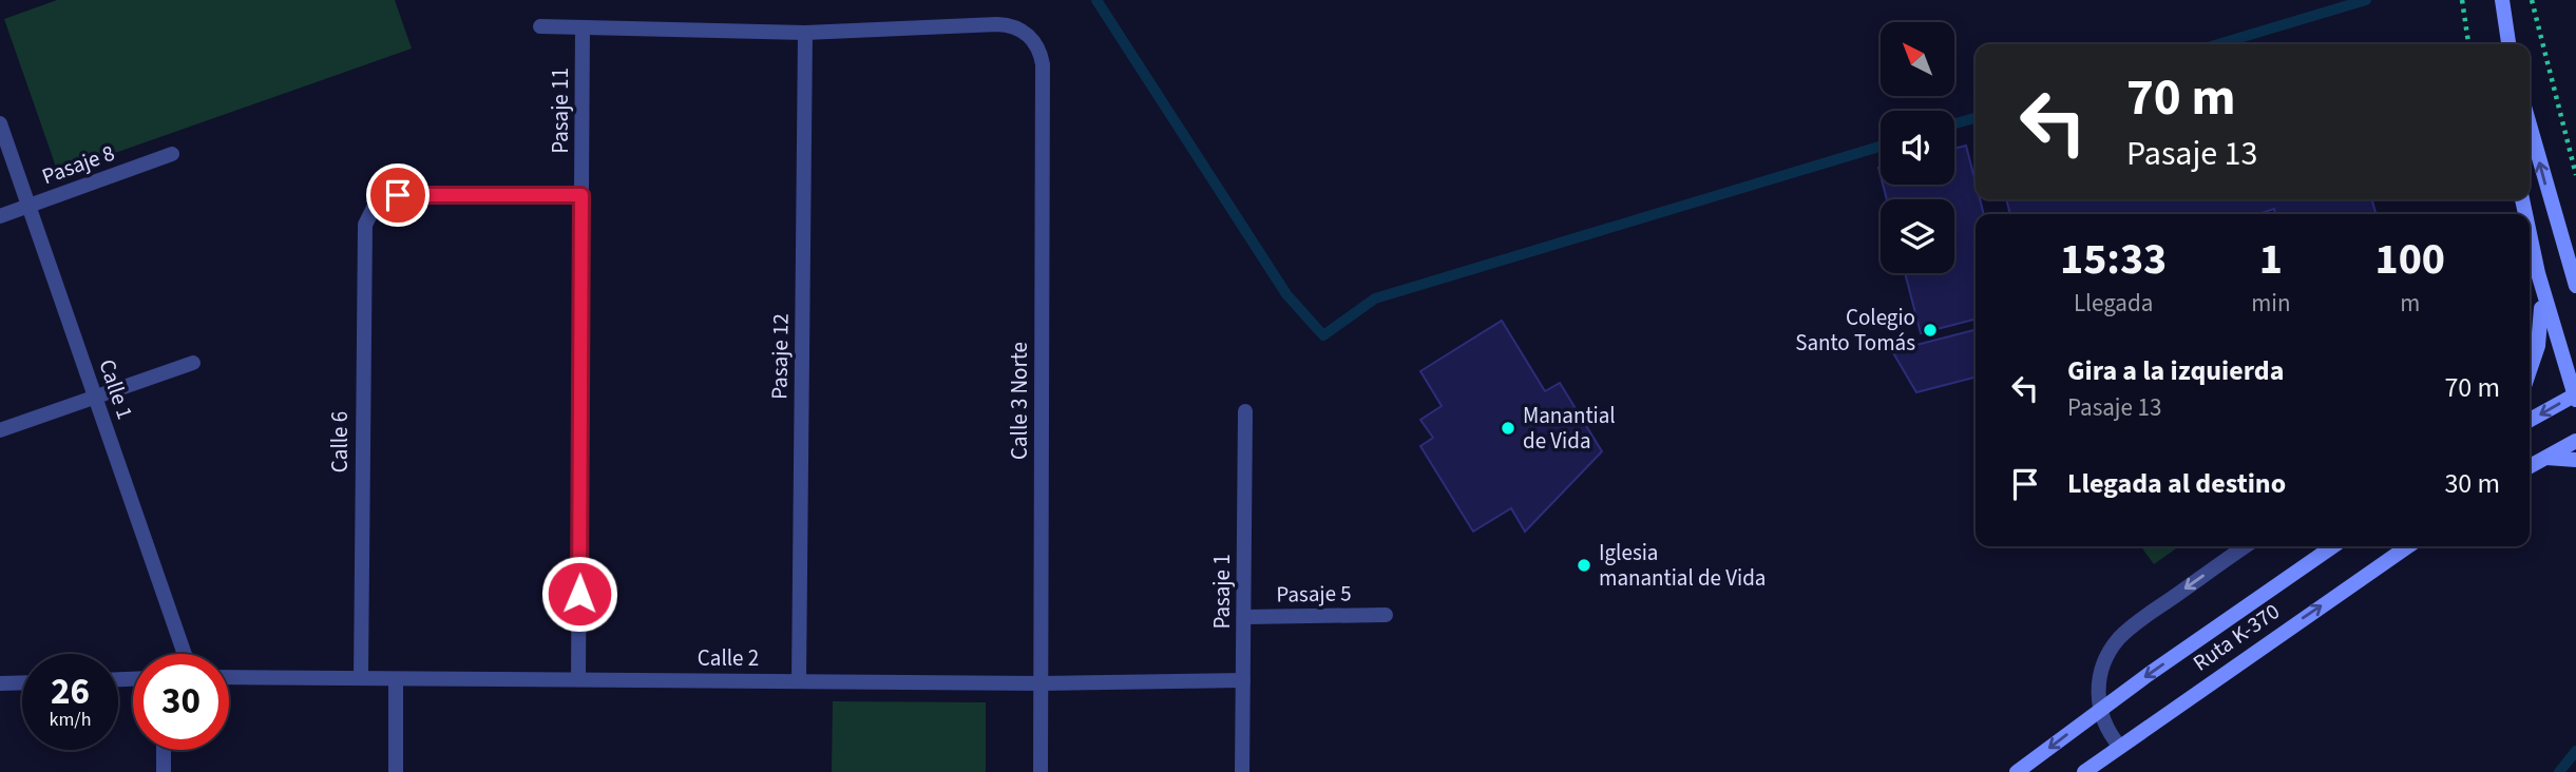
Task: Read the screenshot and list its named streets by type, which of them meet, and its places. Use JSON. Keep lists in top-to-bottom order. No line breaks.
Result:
{"streets":{"street":["Pasaje 11","Pasaje 8","Pasaje 12","Calle 1","Calle 3 Norte","Calle 6","Pasaje 1","Pasaje 5","Ruta K-370","Calle 2"]},"crossings":[["Pasaje 11","Calle 6"],["Pasaje 11","Calle 2"],["Pasaje 8","Calle 1"],["Pasaje 12","Calle 3 Norte"],["Pasaje 12","Calle 2"],["Calle 3 Norte","Calle 2"],["Calle 6","Calle 2"],["Pasaje 1","Pasaje 5"],["Pasaje 1","Calle 2"]],"places":["Colegio Santo Tomás","Manantial de Vida","Iglesia manantial de Vida"],"north":"top left","page":{"turn":["70 m","Pasaje 13"],"eta":["15:33","Llegada","1","min","100","m"],"list":[{"name":"Gira a la izquierda","note":"Pasaje 13","value":"70 m"},{"name":"Llegada al destino","value":"30 m"}],"speed":"26 km/h","limit":"30"}}
